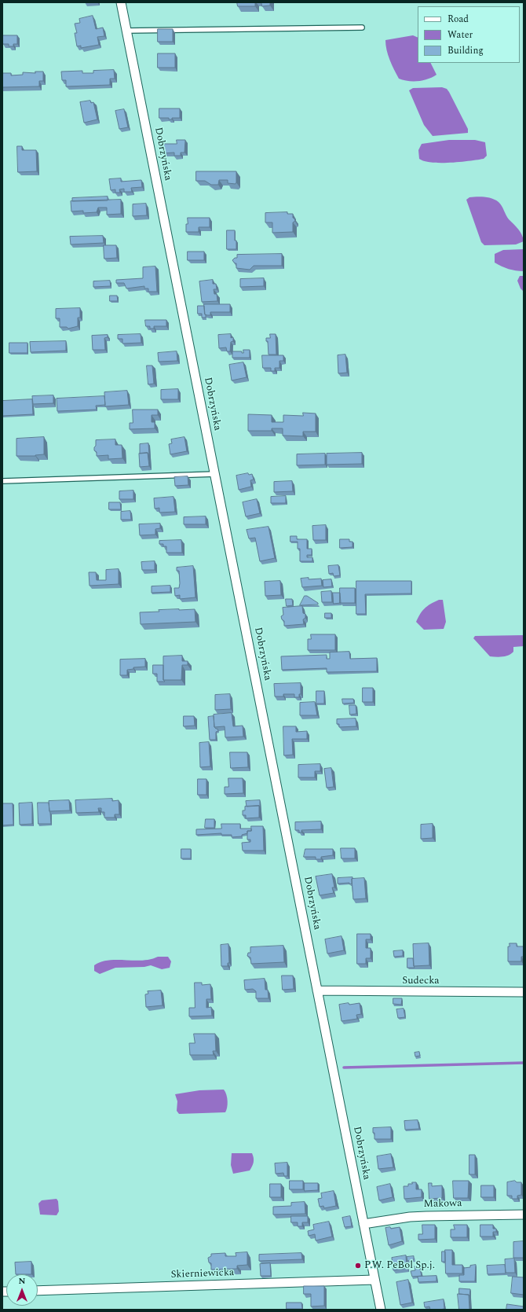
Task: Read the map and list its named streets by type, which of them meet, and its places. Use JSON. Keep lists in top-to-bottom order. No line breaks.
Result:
{"streets":{"street":["Dobrzyńska","Sudecka","Makowa","Skierniewicka"]},"crossings":[["Dobrzyńska","Sudecka"],["Dobrzyńska","Makowa"],["Dobrzyńska","Skierniewicka"]],"places":["P.W. PeBol Sp.j."],"legend":["Road","Water","Building"],"north":"top"}
